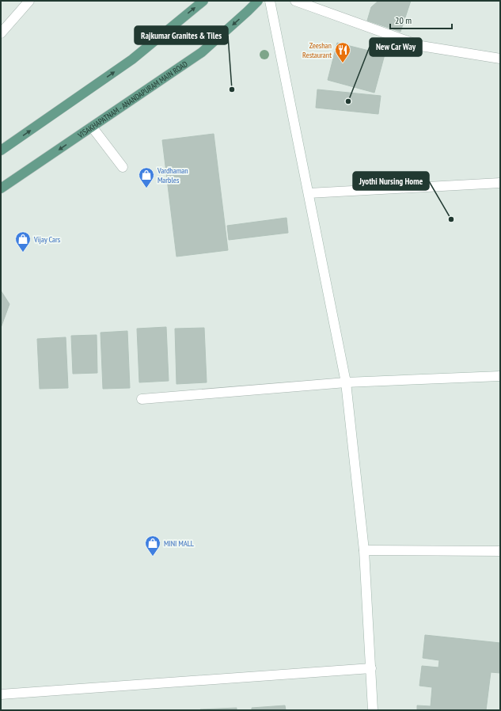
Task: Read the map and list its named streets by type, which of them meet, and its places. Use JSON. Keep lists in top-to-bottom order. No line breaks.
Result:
{"streets":{"main road":["VISAKHAPATNAM - ANANDAPURAM MAIN ROAD"]},"places":{"restaurant":["Zeeshan Restaurant"],"other":["Rajkumar Granites & Tiles","New Car Way","Jyothi Nursing Home"],"shop":["Vardhaman Marbles","Vijay Cars","MINI MALL"]},"scale_bar":"20 m"}
